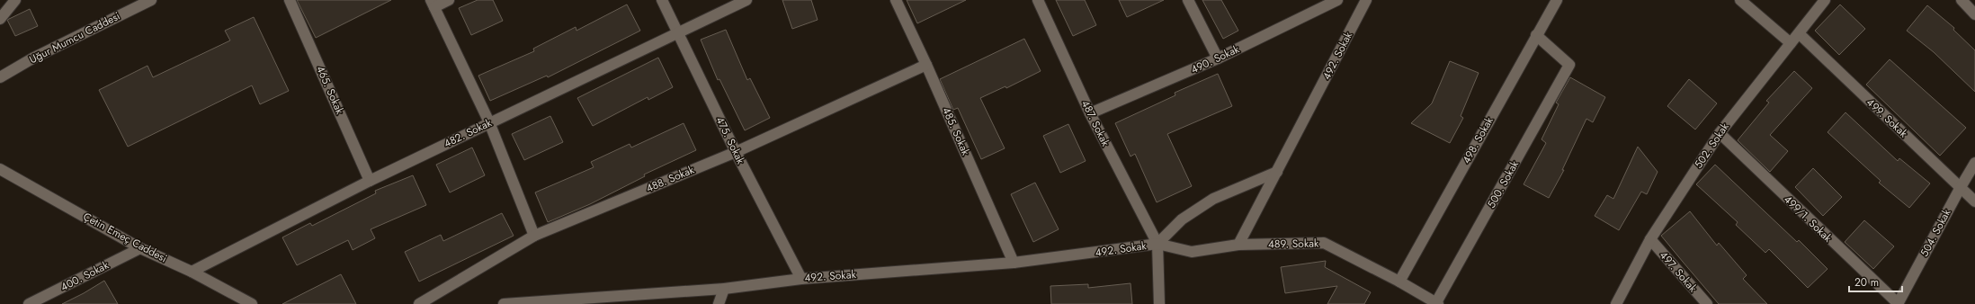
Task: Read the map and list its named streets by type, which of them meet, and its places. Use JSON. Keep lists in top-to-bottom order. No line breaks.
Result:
{"streets":{"street":["Uğur Mumcu Caddesi","492. Sokak","490. Sokak","465. Sokak","499. Sokak","487. Sokak","485. Sokak","482. Sokak","475. Sokak","498. Sokak","502. Sokak","488. Sokak","500. Sokak","499/1. Sokak","504. Sokak","Çetin Emeç Caddesi","489. Sokak","497. Sokak","400. Sokak"]},"crossings":[["492. Sokak","487. Sokak"],["492. Sokak","485. Sokak"],["492. Sokak","475. Sokak"],["492. Sokak","489. Sokak"],["490. Sokak","487. Sokak"],["465. Sokak","482. Sokak"],["499. Sokak","502. Sokak"],["499. Sokak","504. Sokak"],["487. Sokak","489. Sokak"],["485. Sokak","488. Sokak"],["482. Sokak","475. Sokak"],["482. Sokak","Çetin Emeç Caddesi"],["475. Sokak","488. Sokak"],["498. Sokak","500. Sokak"],["498. Sokak","489. Sokak"],["502. Sokak","499/1. Sokak"],["502. Sokak","497. Sokak"],["500. Sokak","489. Sokak"],["499/1. Sokak","504. Sokak"],["Çetin Emeç Caddesi","400. Sokak"]],"scale_bar":"20 m"}
